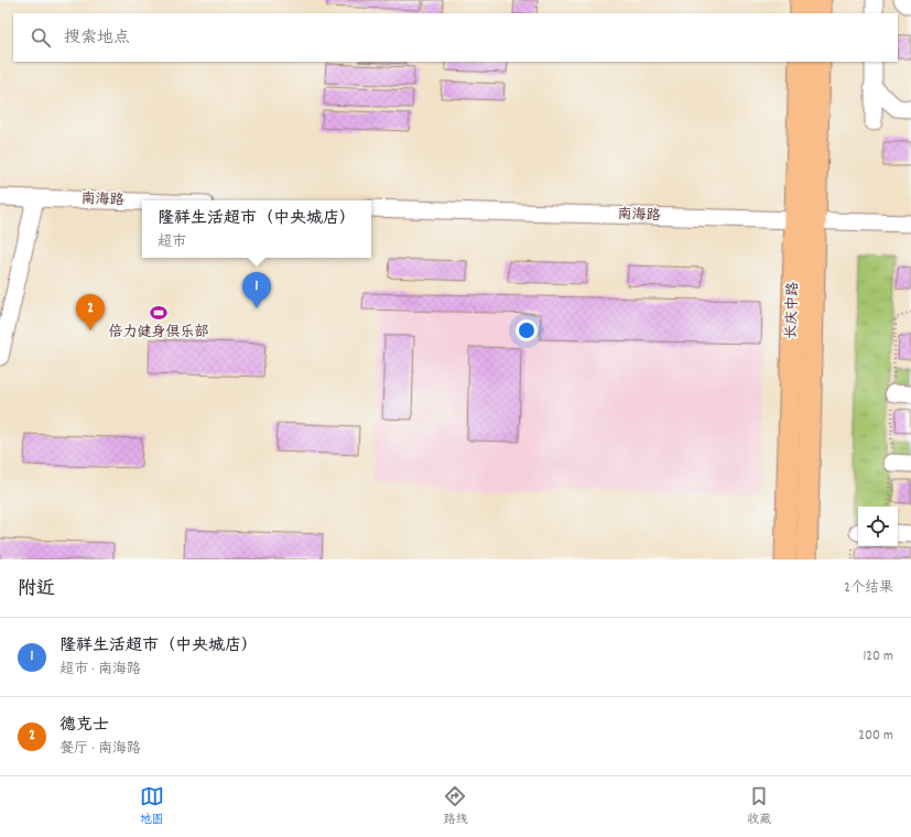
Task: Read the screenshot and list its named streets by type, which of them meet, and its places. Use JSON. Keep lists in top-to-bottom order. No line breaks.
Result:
{"streets":{"main road":["长庆中路"],"street":["南海路"]},"crossings":[["南海路","长庆中路"]],"places":{"sports":["倍力健身俱乐部"]},"page":{"search":"搜索地点","popup":["隆祥生活超市（中央城店）","超市"],"pins":["1","2"],"heading":["附近","2个结果"],"list":[{"mark":"1","name":"隆祥生活超市（中央城店）","note":"超市 · 南海路","value":"120 m"},{"mark":"2","name":"德克士","note":"餐厅 · 南海路","value":"200 m"}],"nav":["地图","路线","收藏"]}}
